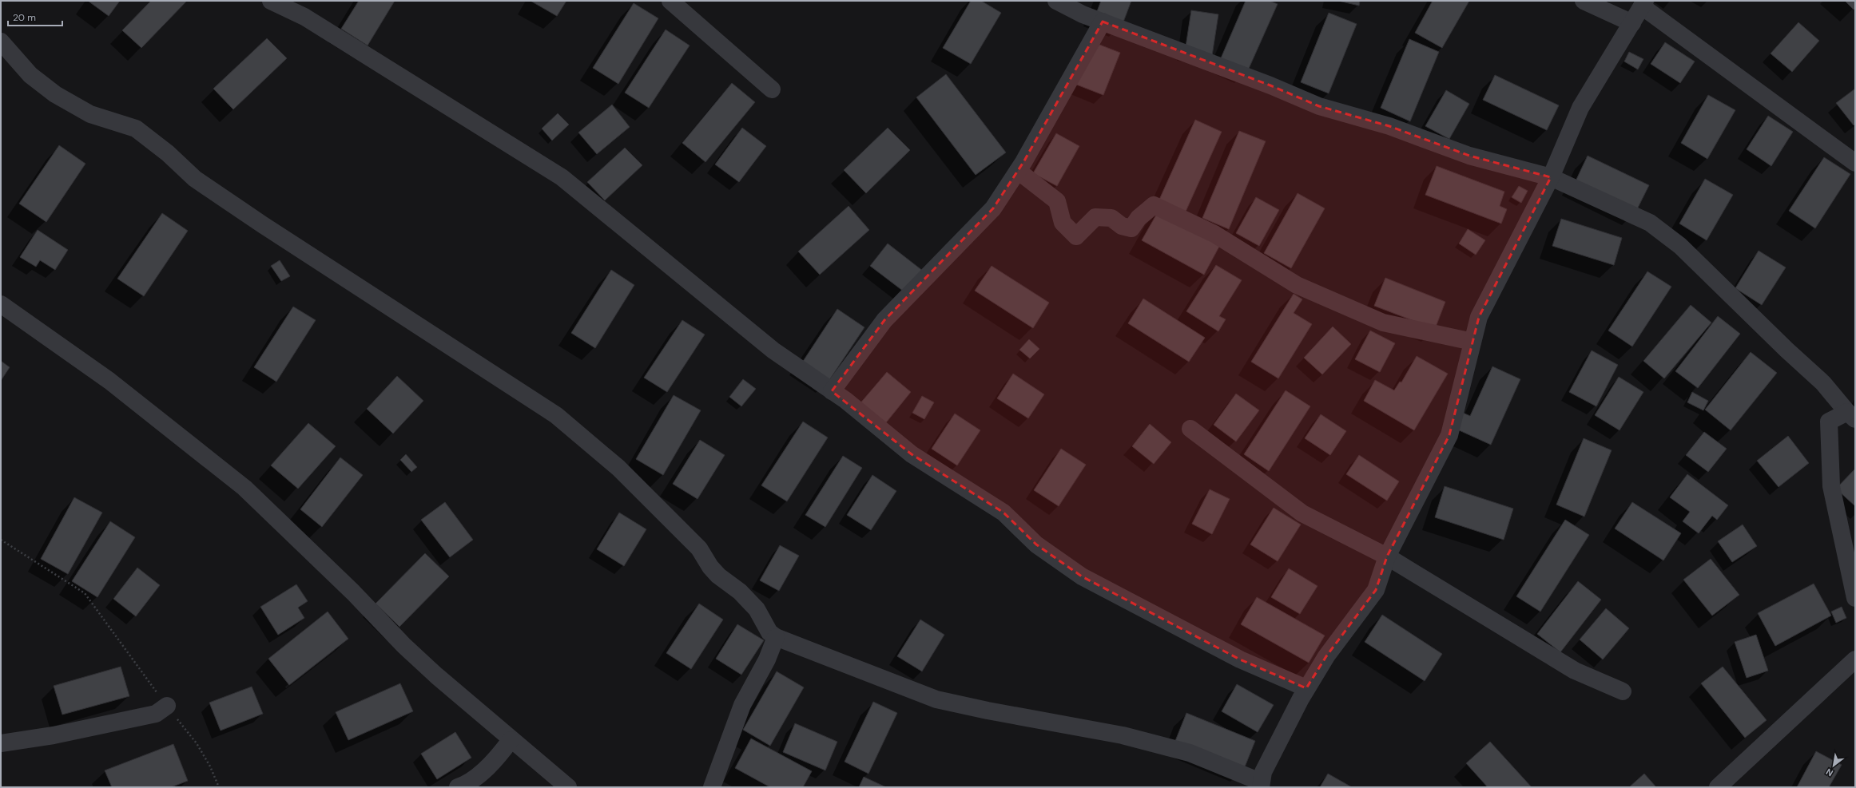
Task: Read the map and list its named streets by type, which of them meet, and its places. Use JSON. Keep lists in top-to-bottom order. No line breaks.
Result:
{"scale_bar":"20 m","north":"bottom left"}
